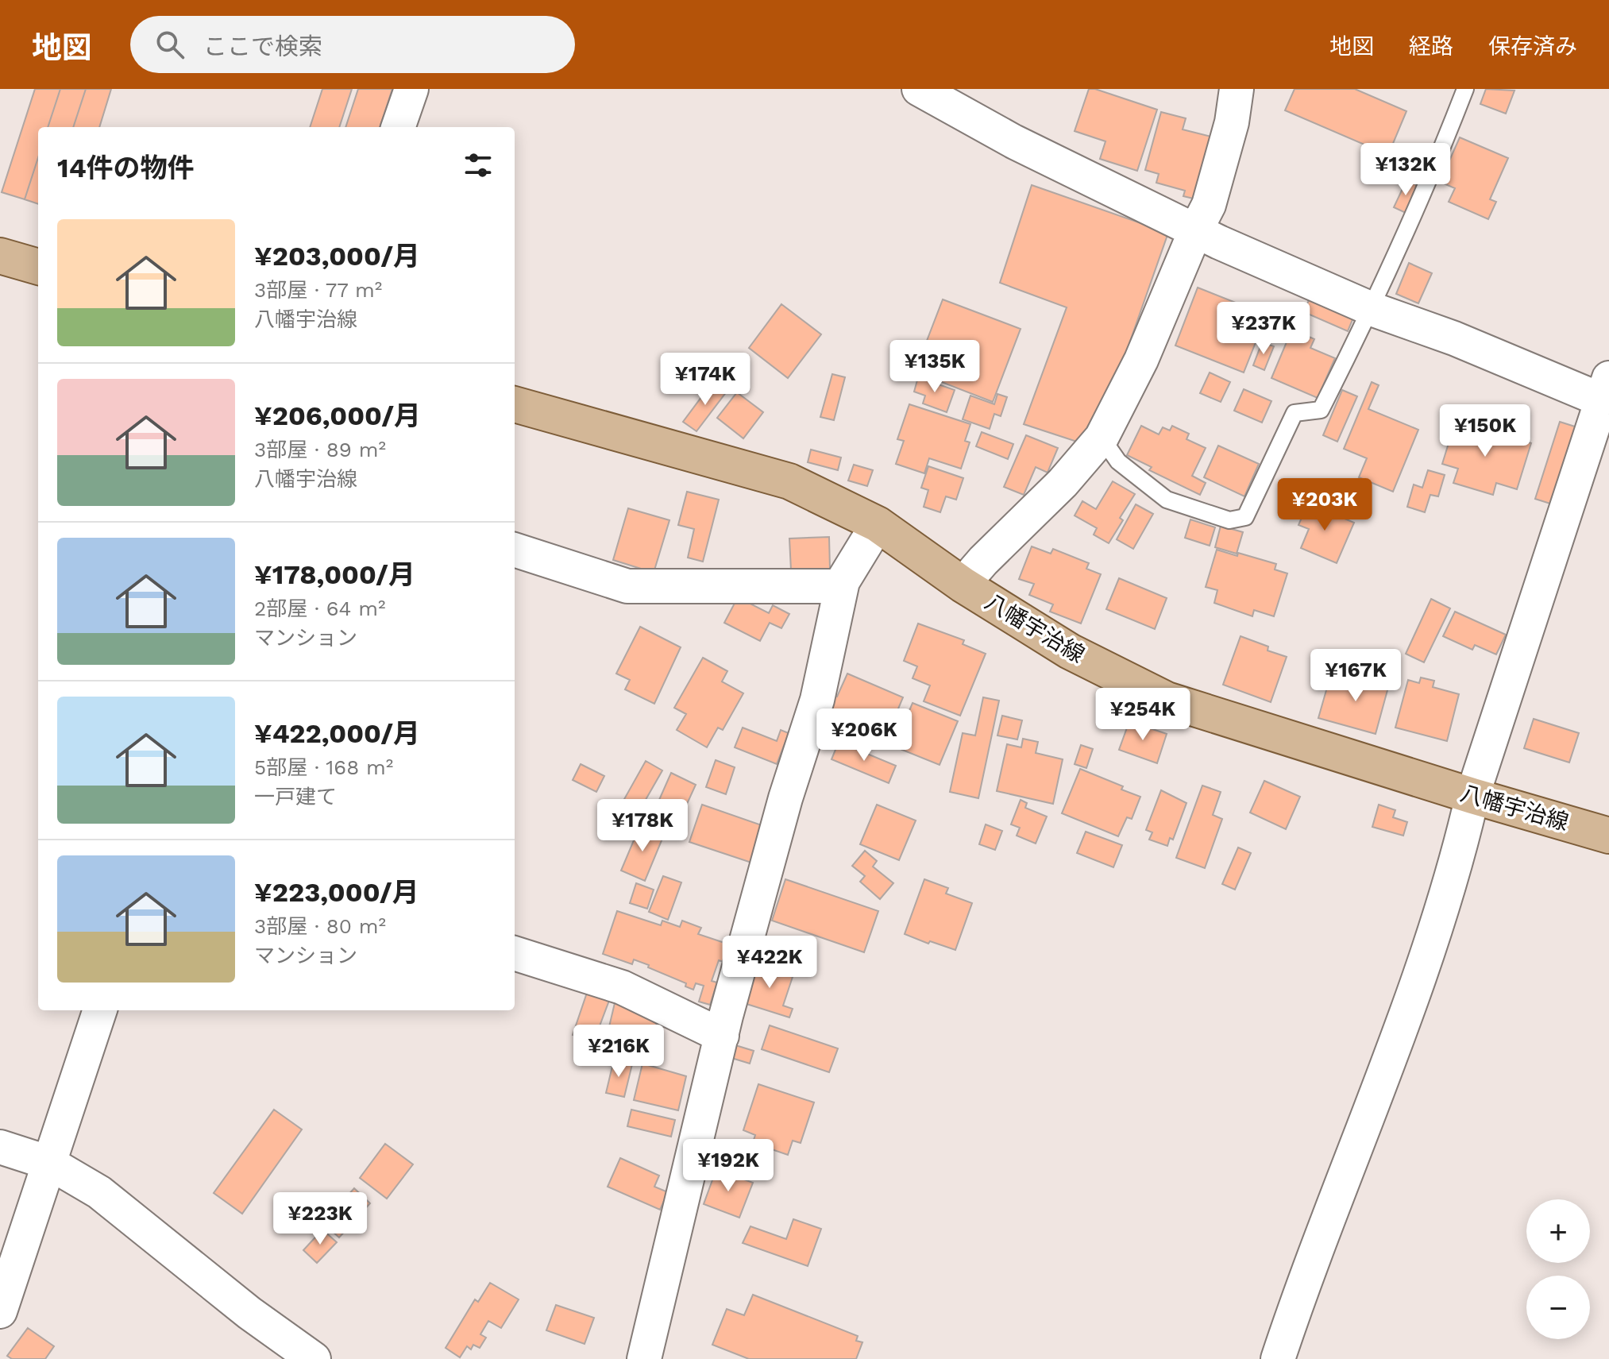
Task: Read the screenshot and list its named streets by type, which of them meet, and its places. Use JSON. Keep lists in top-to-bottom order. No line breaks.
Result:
{"streets":{"main road":["八幡宇治線"]},"page":{"header":"地図","search":"ここで検索","nav":["地図","経路","保存済み"],"heading":"14件の物件","price":["¥132K","¥237K","¥135K","¥174K","¥150K","¥203K","¥167K","¥254K","¥206K","¥178K","¥422K","¥216K","¥192K","¥223K"],"list":[{"name":"¥203,000/月","note":"3部屋 · 77 m² · 八幡宇治線"},{"name":"¥206,000/月","note":"3部屋 · 89 m² · 八幡宇治線"},{"name":"¥178,000/月","note":"2部屋 · 64 m² · マンション"},{"name":"¥422,000/月","note":"5部屋 · 168 m² · 一戸建て"},{"name":"¥223,000/月","note":"3部屋 · 80 m² · マンション"}],"map_buttons":["+","−"]}}
